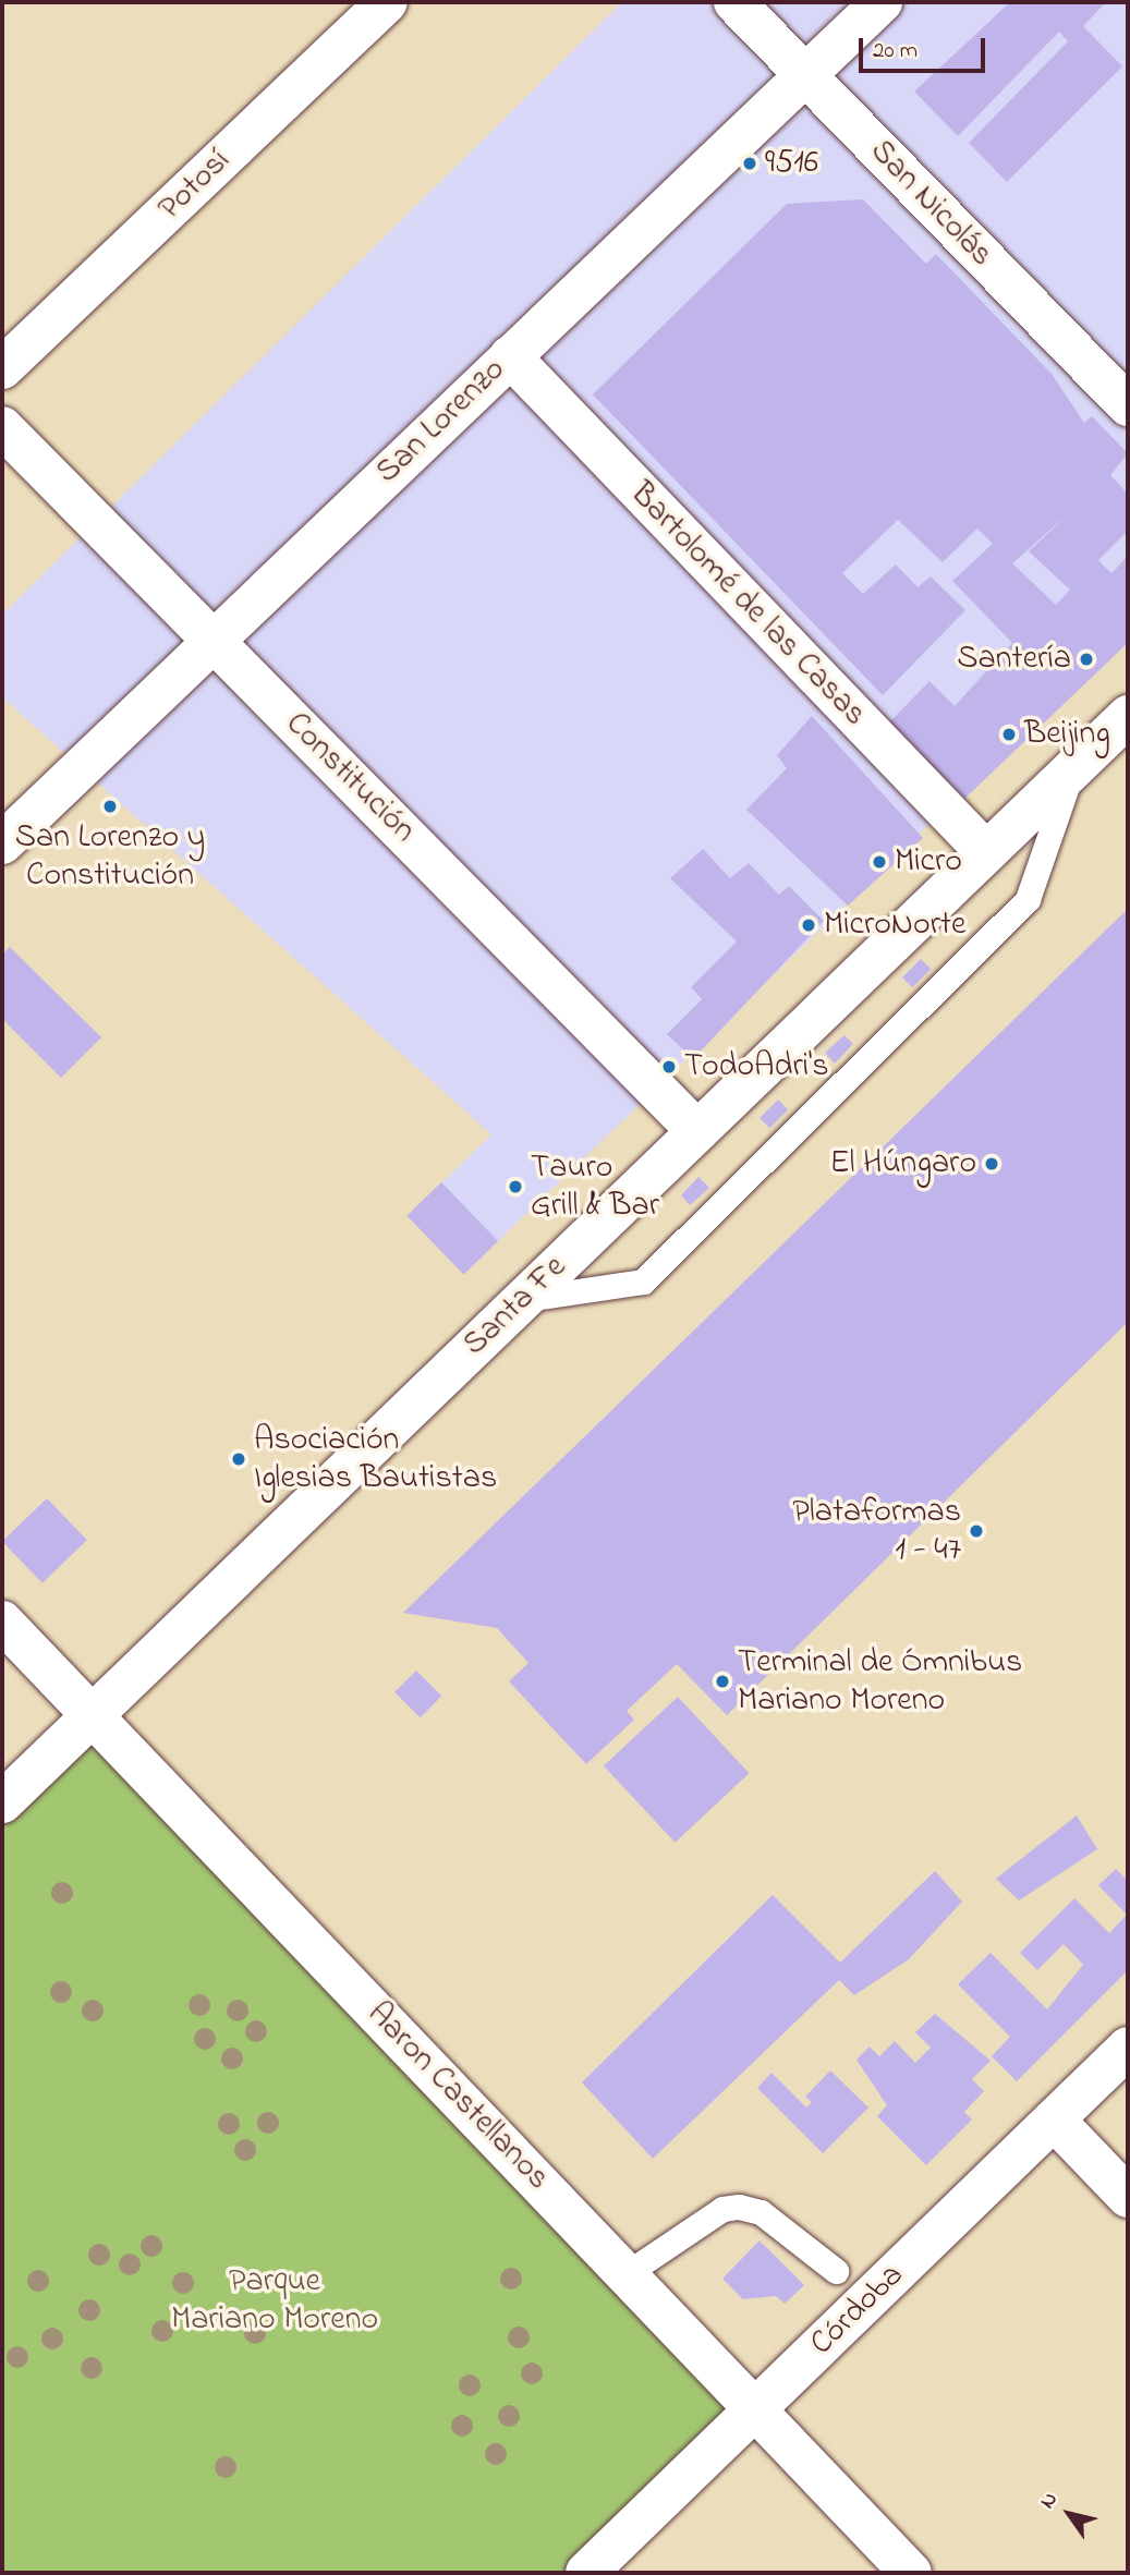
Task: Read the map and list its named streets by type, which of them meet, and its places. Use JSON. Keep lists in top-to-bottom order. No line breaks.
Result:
{"streets":{"street":["Potosí","San Nicolás","San Lorenzo","Bartolomé de las Casas","Constitución","Santa Fe","Aaron Castellanos","Córdoba"]},"crossings":[["San Nicolás","San Lorenzo"],["San Lorenzo","Bartolomé de las Casas"],["San Lorenzo","Constitución"],["Bartolomé de las Casas","Santa Fe"],["Constitución","Santa Fe"],["Santa Fe","Aaron Castellanos"],["Aaron Castellanos","Córdoba"]],"parks":["Parque Mariano Moreno"],"places":["9516","Santería","Beijing","San Lorenzo y Constitución","Micro","MicroNorte","TodoAdri's","El Húngaro","Tauro Grill & Bar","Asociación Iglesias Bautistas","Plataformas 1 - 47","Terminal de Ómnibus Mariano Moreno"],"scale_bar":"20 m","north":"top left"}
